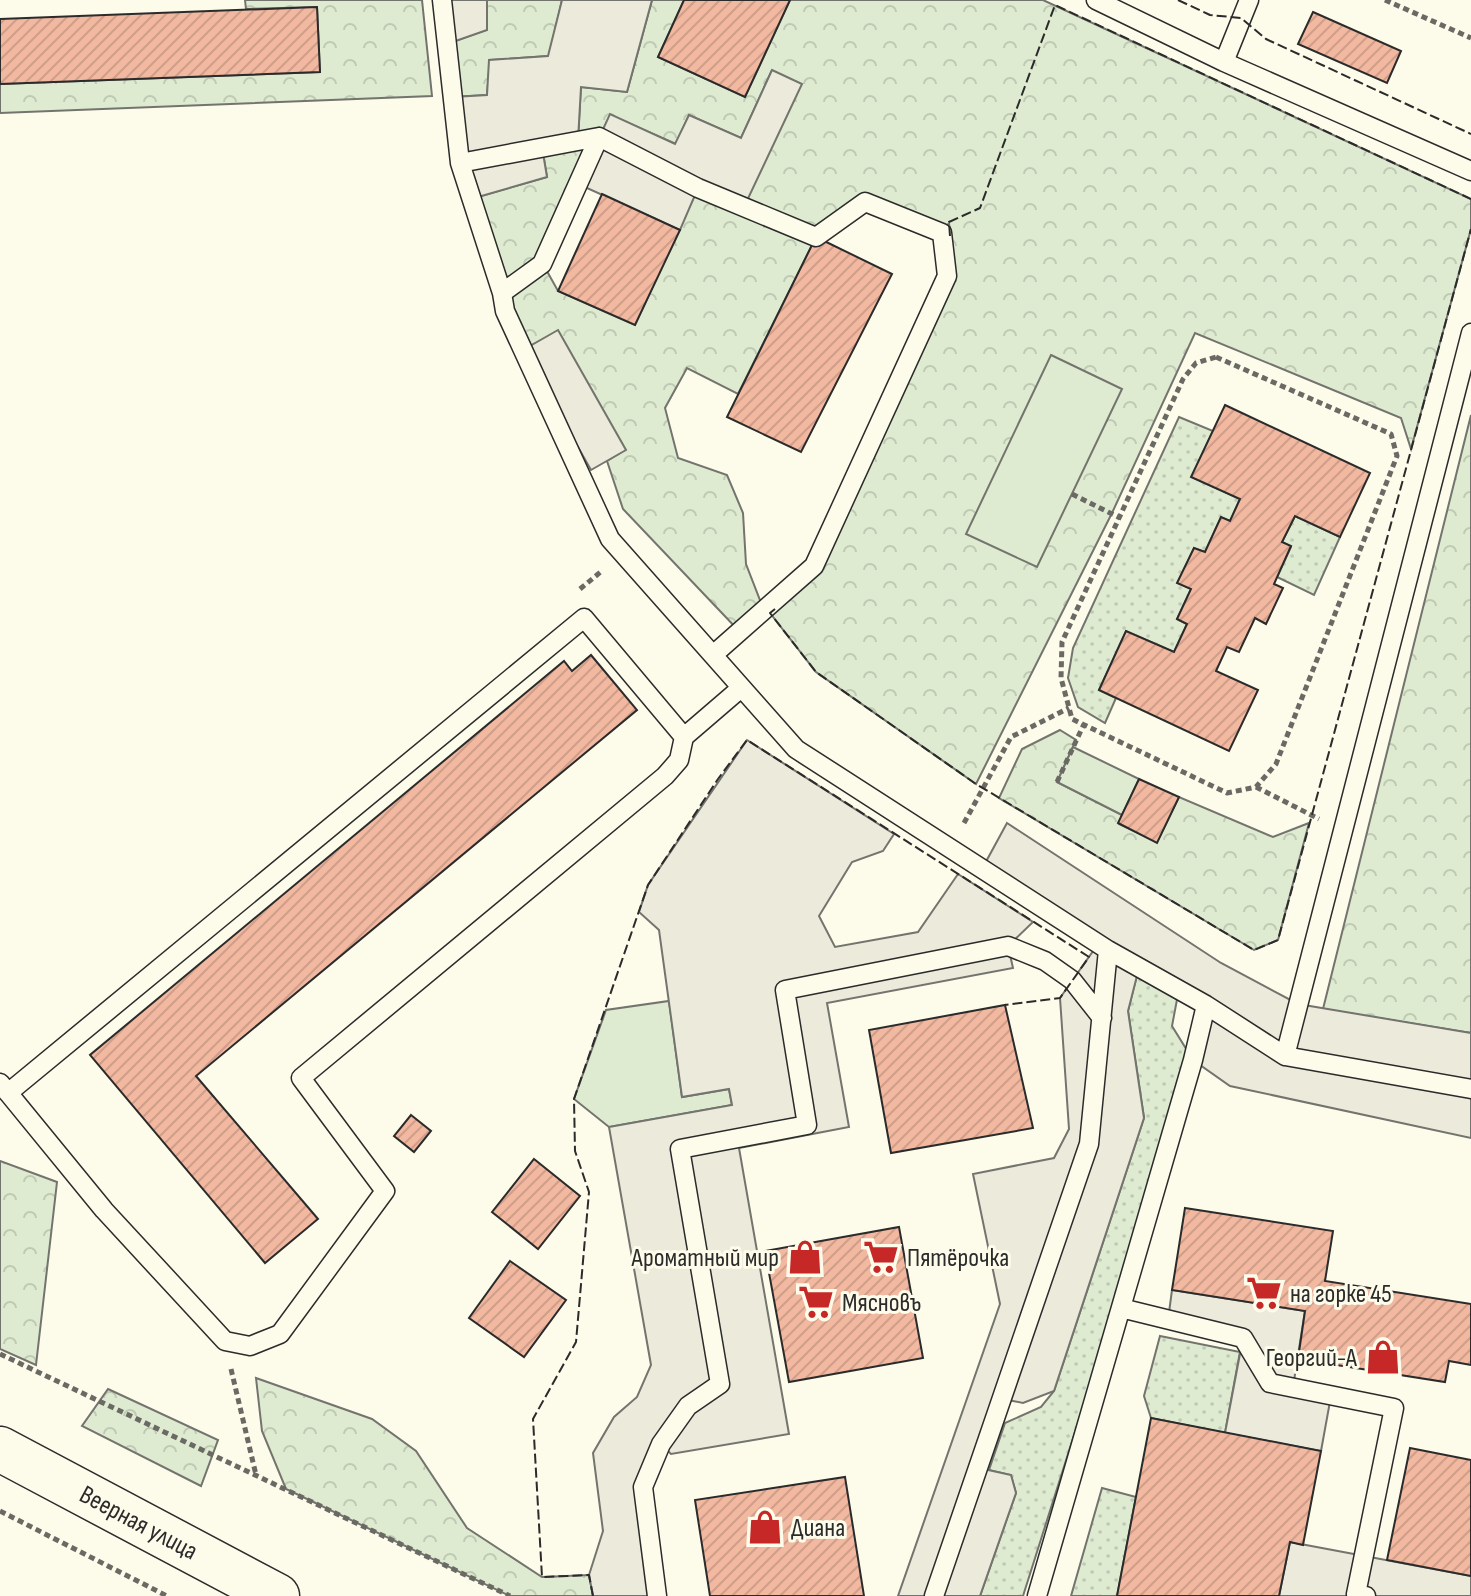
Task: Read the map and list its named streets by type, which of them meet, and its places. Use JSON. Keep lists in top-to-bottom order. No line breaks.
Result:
{"streets":{"street":["Веерная улица"]},"places":{"shop":["Ароматный мир","Георгий-А","Диана"],"supermarket":["Пятёрочка","на горке 45","Мясновъ"]}}
